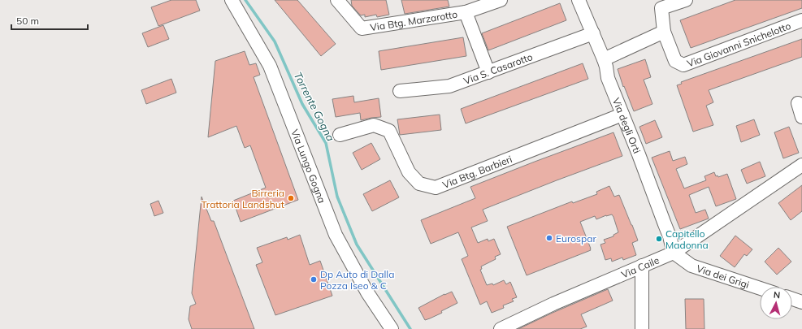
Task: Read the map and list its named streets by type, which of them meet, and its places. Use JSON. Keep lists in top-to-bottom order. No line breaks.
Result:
{"streets":{"street":["Via Btg. Marzarotto","Via Giovanni Snichelotto","Via S. Casarotto","Via degli Orti","Via Lungo Gogna","Via Btg. Barbieri","Via Caile","Via dei Grigi"]},"crossings":[["Via S. Casarotto","Via degli Orti"],["Via degli Orti","Via Btg. Barbieri"],["Via degli Orti","Via Caile"],["Via degli Orti","Via dei Grigi"],["Via Caile","Via dei Grigi"]],"water":["Torrente Gogna"],"places":["Birreria Trattoria Landshut","Eurospar","Capitello Madonna","Dp Auto di Dalla Pozza Iseo & C"],"scale_bar":"50 m","north":"top"}
